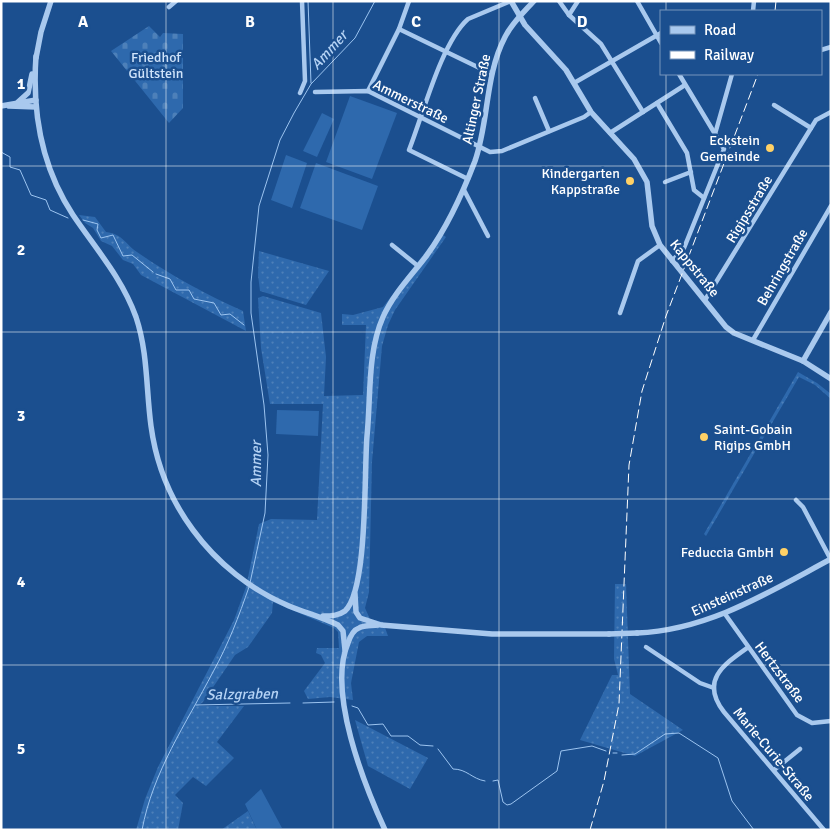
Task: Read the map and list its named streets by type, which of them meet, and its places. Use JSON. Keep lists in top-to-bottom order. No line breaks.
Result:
{"streets":{"street":["Altinger Straße","Ammerstraße","Rigipsstraße","Behringstraße","Kappstraße","Einsteinstraße","Hertzstraße","Marie-Curie-Straße"]},"crossings":[["Altinger Straße","Ammerstraße"],["Altinger Straße","Kappstraße"],["Ammerstraße","Kappstraße"],["Rigipsstraße","Kappstraße"],["Behringstraße","Kappstraße"],["Einsteinstraße","Hertzstraße"]],"water":["Ammer","Salzgraben"],"parks":["Friedhof Gültstein"],"places":["Eckstein Gemeinde","Kindergarten Kappstraße","Saint-Gobain Rigips GmbH","Feduccia GmbH"],"legend":["Road","Railway"],"grid":{"columns":["A","B","C","D"],"rows":["1","2","3","4","5"]}}
